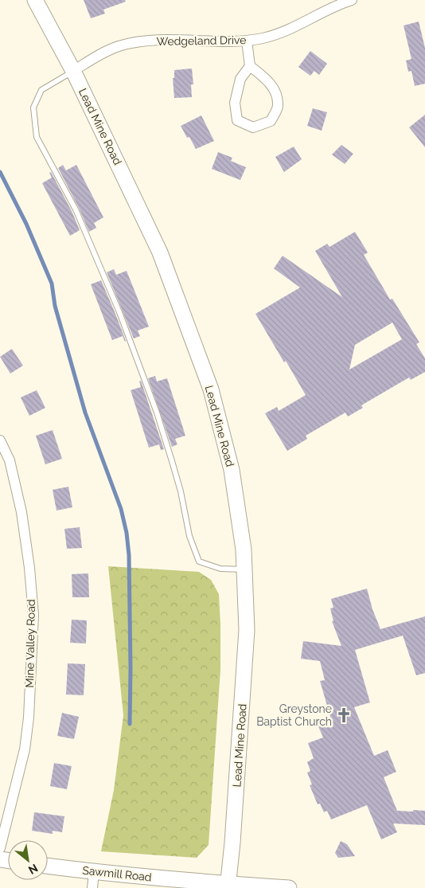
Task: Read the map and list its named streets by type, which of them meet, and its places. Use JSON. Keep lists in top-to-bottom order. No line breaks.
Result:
{"streets":{"main road":["Lead Mine Road","Sawmill Road"],"street":["Wedgeland Drive","Mine Valley Road"]},"crossings":[["Wedgeland Drive","Lead Mine Road"],["Lead Mine Road","Sawmill Road"]],"places":{"church":["Greystone Baptist Church"]},"north":"bottom right"}
